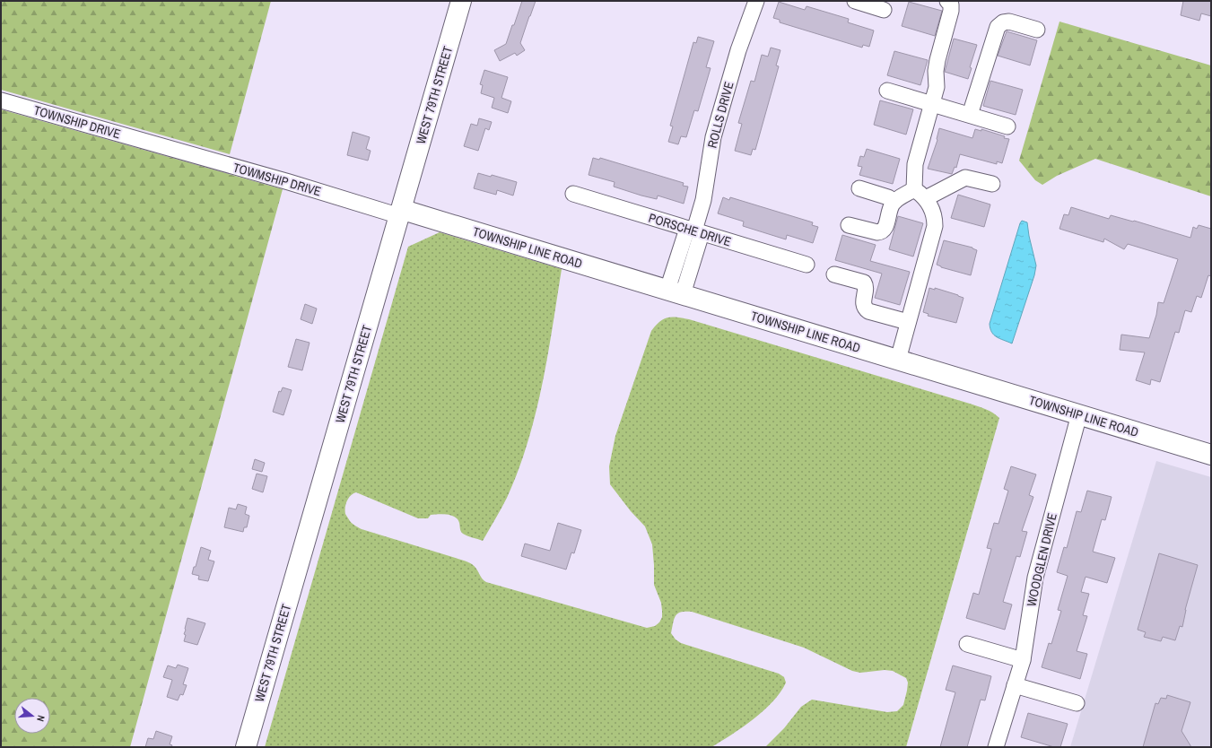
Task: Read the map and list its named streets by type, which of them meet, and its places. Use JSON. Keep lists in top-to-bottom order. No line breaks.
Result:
{"streets":{"main road":["WEST 79TH STREET","TOWNSHIP LINE ROAD"],"street":["ROLLS DRIVE","TOWNSHIP DRIVE","TOWMSHIP DRIVE","PORSCHE DRIVE","WOODGLEN DRIVE"]},"crossings":[["WEST 79TH STREET","TOWMSHIP DRIVE"],["WEST 79TH STREET","TOWNSHIP LINE ROAD"],["ROLLS DRIVE","PORSCHE DRIVE"],["ROLLS DRIVE","TOWNSHIP LINE ROAD"],["TOWNSHIP DRIVE","TOWMSHIP DRIVE"],["TOWMSHIP DRIVE","TOWNSHIP LINE ROAD"],["TOWNSHIP LINE ROAD","WOODGLEN DRIVE"]],"north":"right"}
